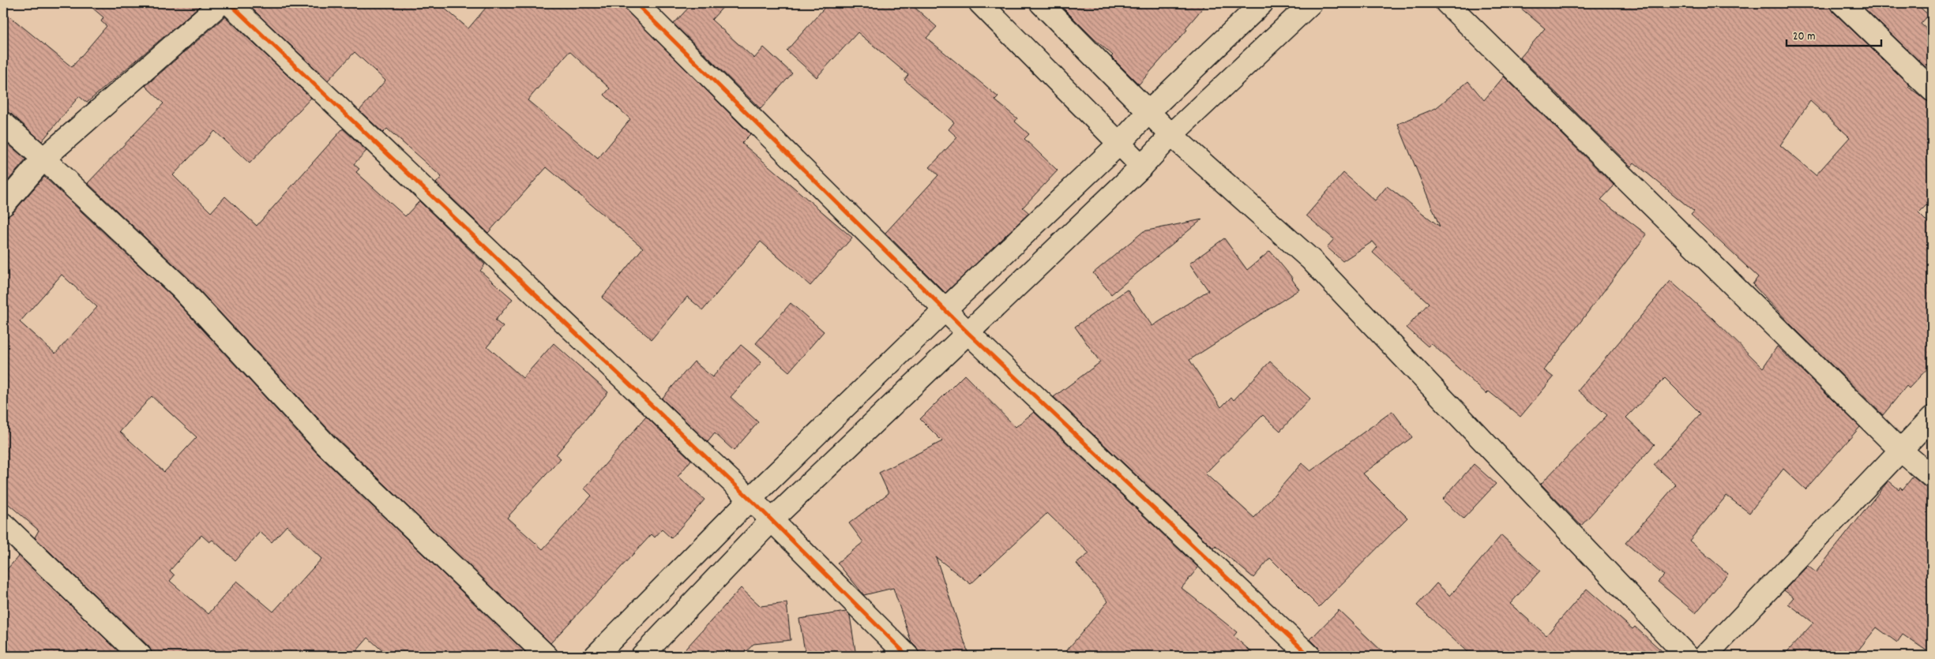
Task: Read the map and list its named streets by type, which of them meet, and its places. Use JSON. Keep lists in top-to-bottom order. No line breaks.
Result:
{"scale_bar":"20 m"}
